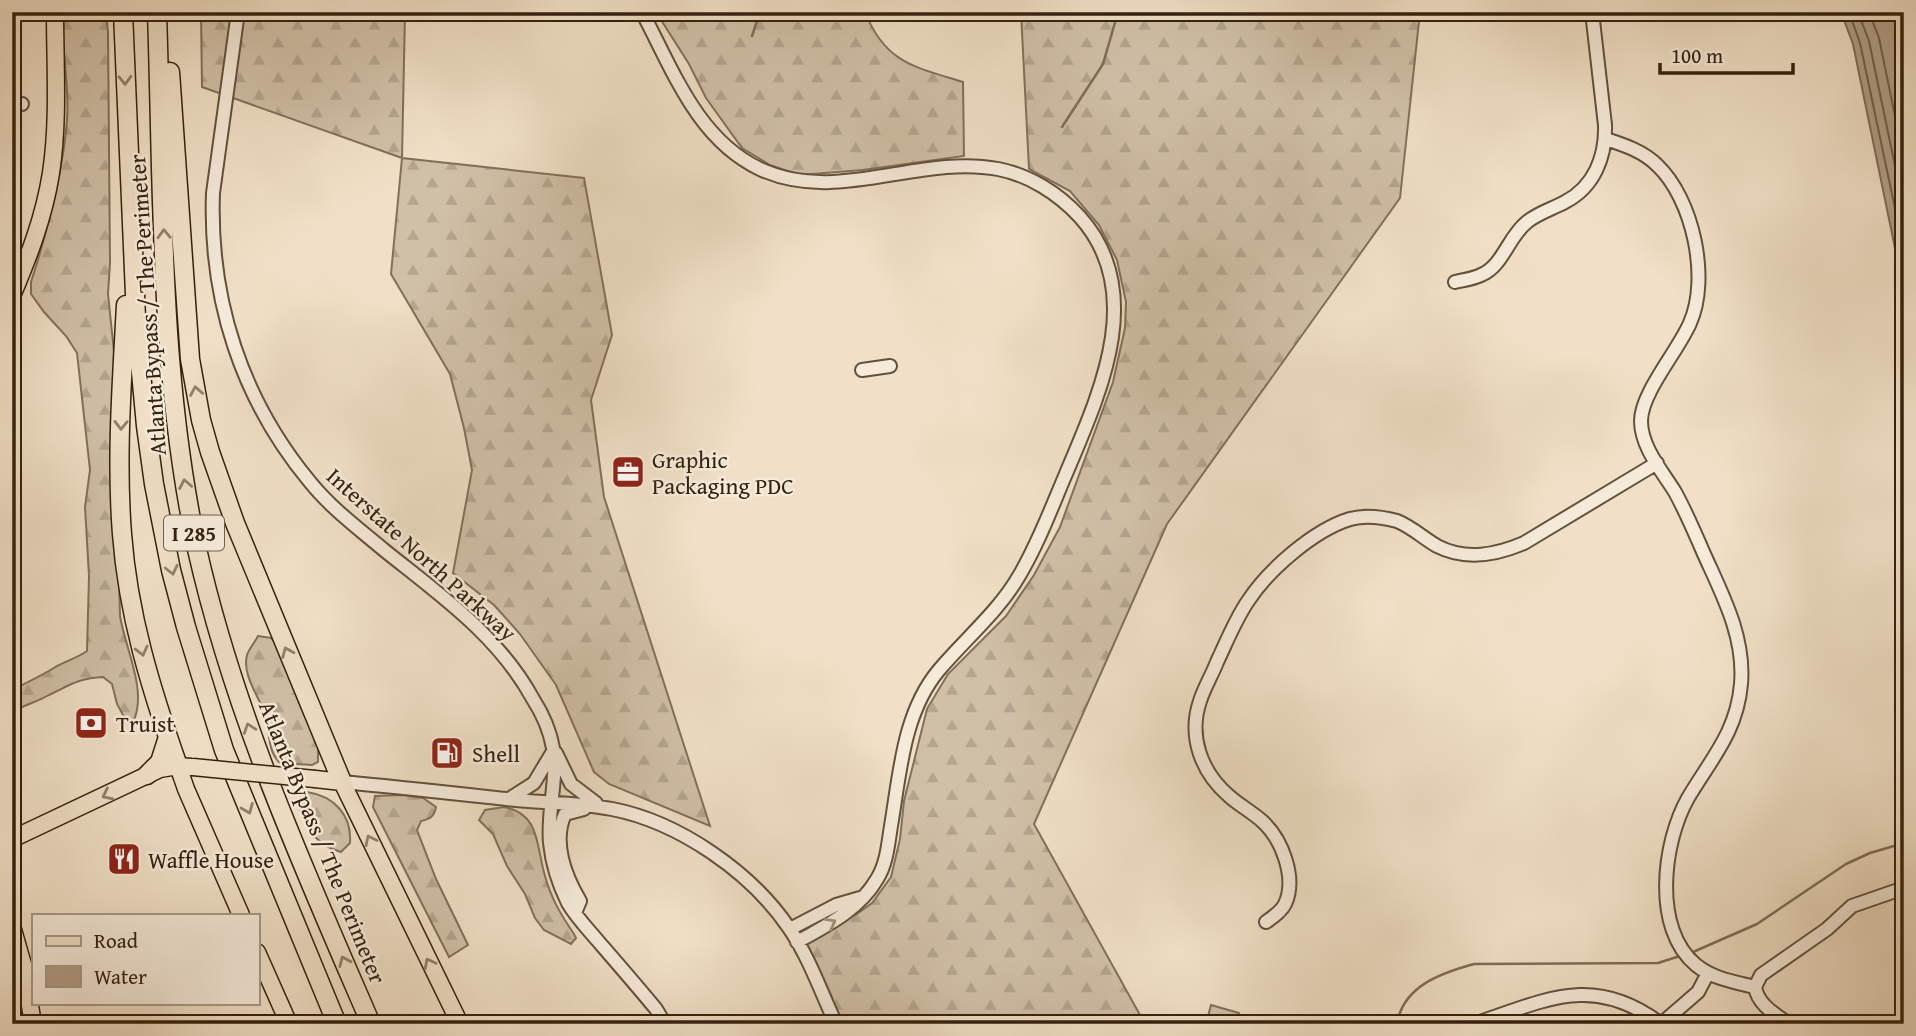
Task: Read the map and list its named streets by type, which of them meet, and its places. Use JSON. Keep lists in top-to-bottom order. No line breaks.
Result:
{"streets":{"highway":["Atlanta Bypass / The Perimeter","I 285"],"street":["Interstate North Parkway"]},"places":{"office":["Graphic Packaging PDC"],"bank":["Truist"],"fuel station":["Shell"],"restaurant":["Waffle House"]},"legend":["Road","Water"],"scale_bar":"100 m"}
